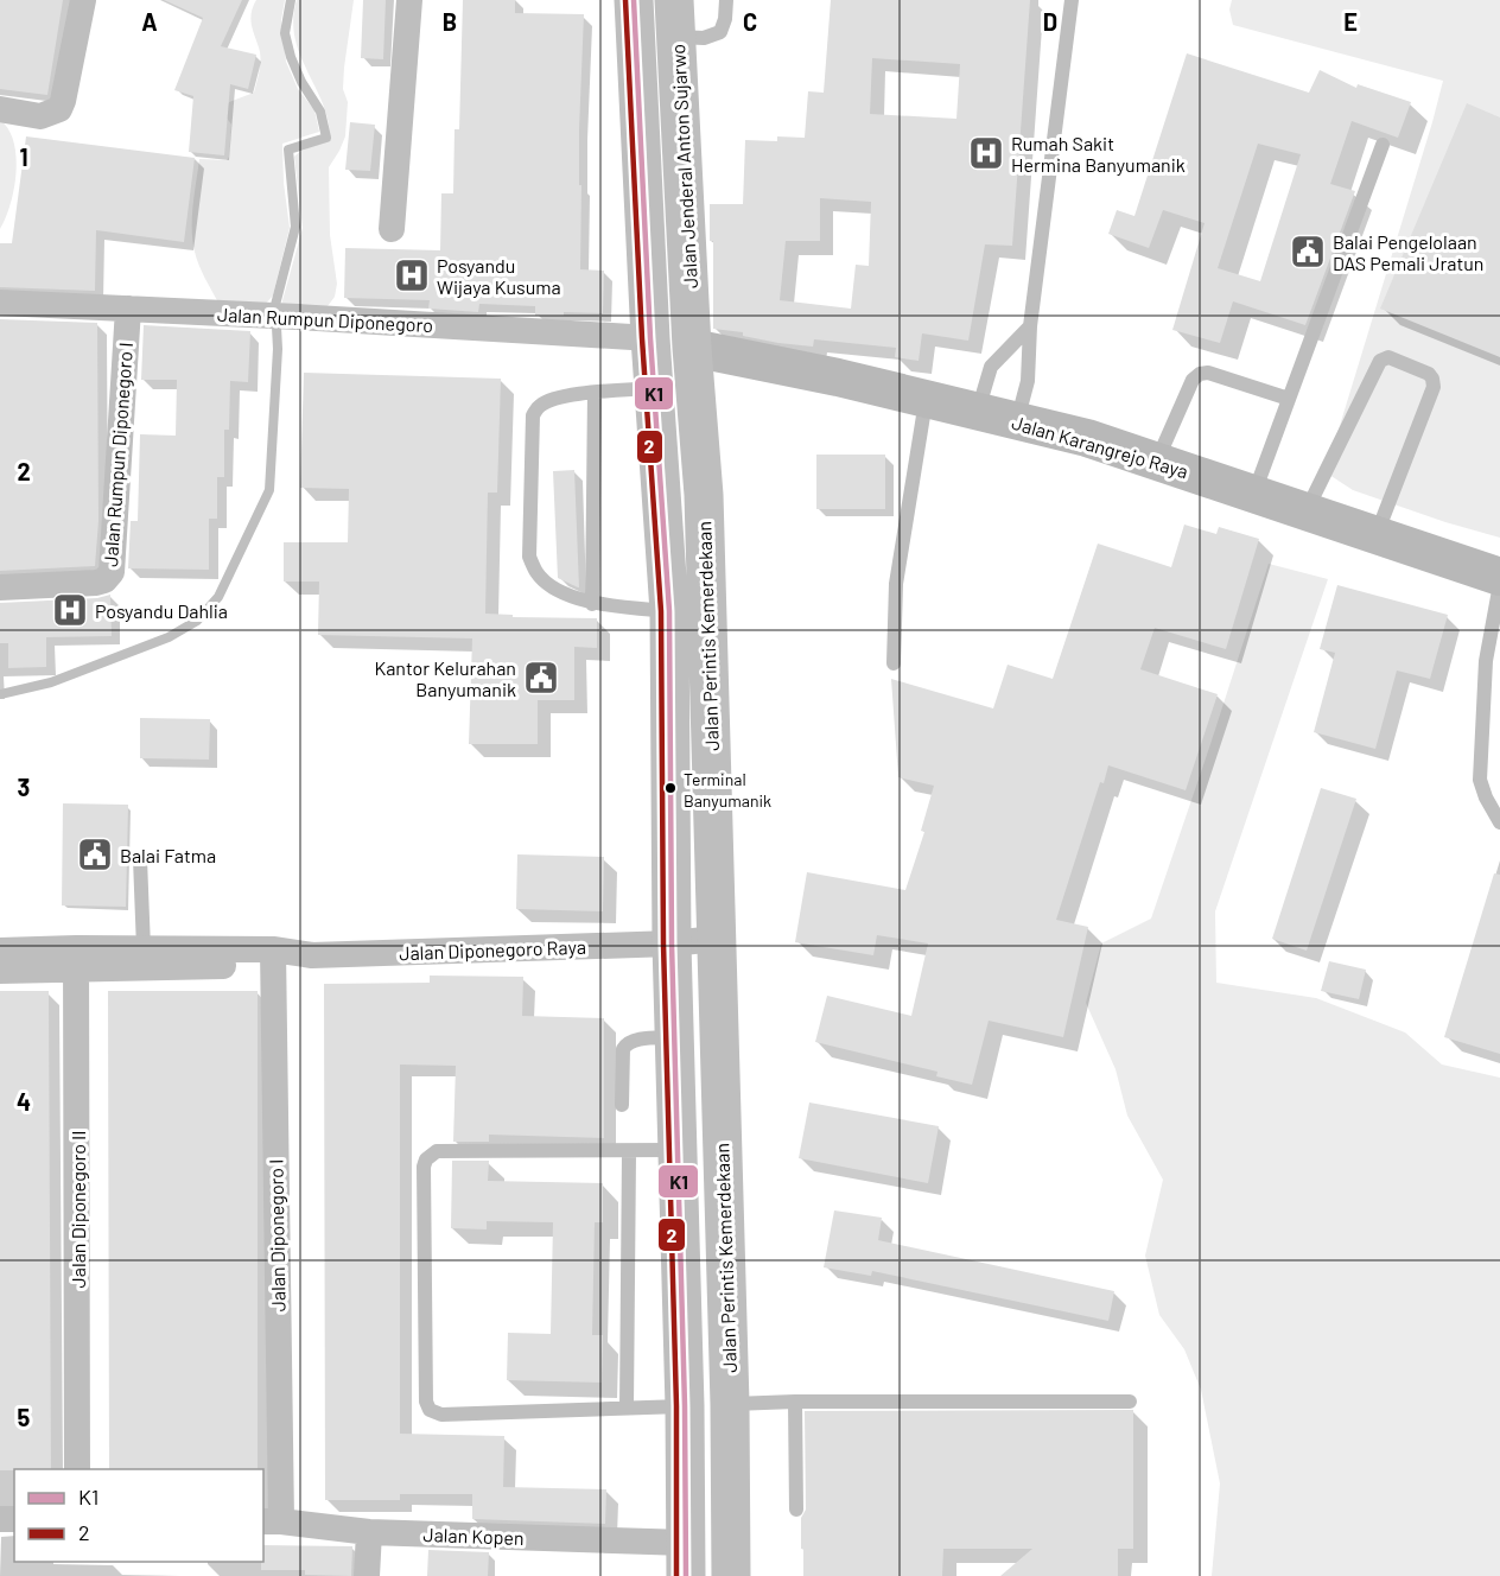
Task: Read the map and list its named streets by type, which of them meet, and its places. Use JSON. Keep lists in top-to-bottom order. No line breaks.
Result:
{"streets":{"highway":["Jalan Jenderal Anton Sujarwo","Jalan Perintis Kemerdekaan"],"main road":["Jalan Karangrejo Raya"],"street":["Jalan Rumpun Diponegoro","Jalan Rumpun Diponegoro I","Jalan Diponegoro Raya","Jalan Diponegoro II","Jalan Diponegoro I","Jalan Kopen"]},"crossings":[["Jalan Jenderal Anton Sujarwo","Jalan Karangrejo Raya"],["Jalan Jenderal Anton Sujarwo","Jalan Perintis Kemerdekaan"],["Jalan Rumpun Diponegoro","Jalan Rumpun Diponegoro I"],["Jalan Rumpun Diponegoro","Jalan Perintis Kemerdekaan"],["Jalan Karangrejo Raya","Jalan Perintis Kemerdekaan"],["Jalan Perintis Kemerdekaan","Jalan Diponegoro Raya"],["Jalan Perintis Kemerdekaan","Jalan Kopen"],["Jalan Diponegoro Raya","Jalan Diponegoro II"],["Jalan Diponegoro Raya","Jalan Diponegoro I"],["Jalan Diponegoro I","Jalan Kopen"]],"places":{"hospital":["Rumah Sakit Hermina Banyumanik","Posyandu Wijaya Kusuma","Posyandu Dahlia"],"public building":["Balai Pengelolaan DAS Pemali Jratun","Kantor Kelurahan Banyumanik","Balai Fatma"],"other":["Terminal Banyumanik"]},"lines":["transit line K1","transit line 2"],"legend":["K1","2"],"grid":{"columns":["A","B","C","D","E"],"rows":["1","2","3","4","5"]}}
